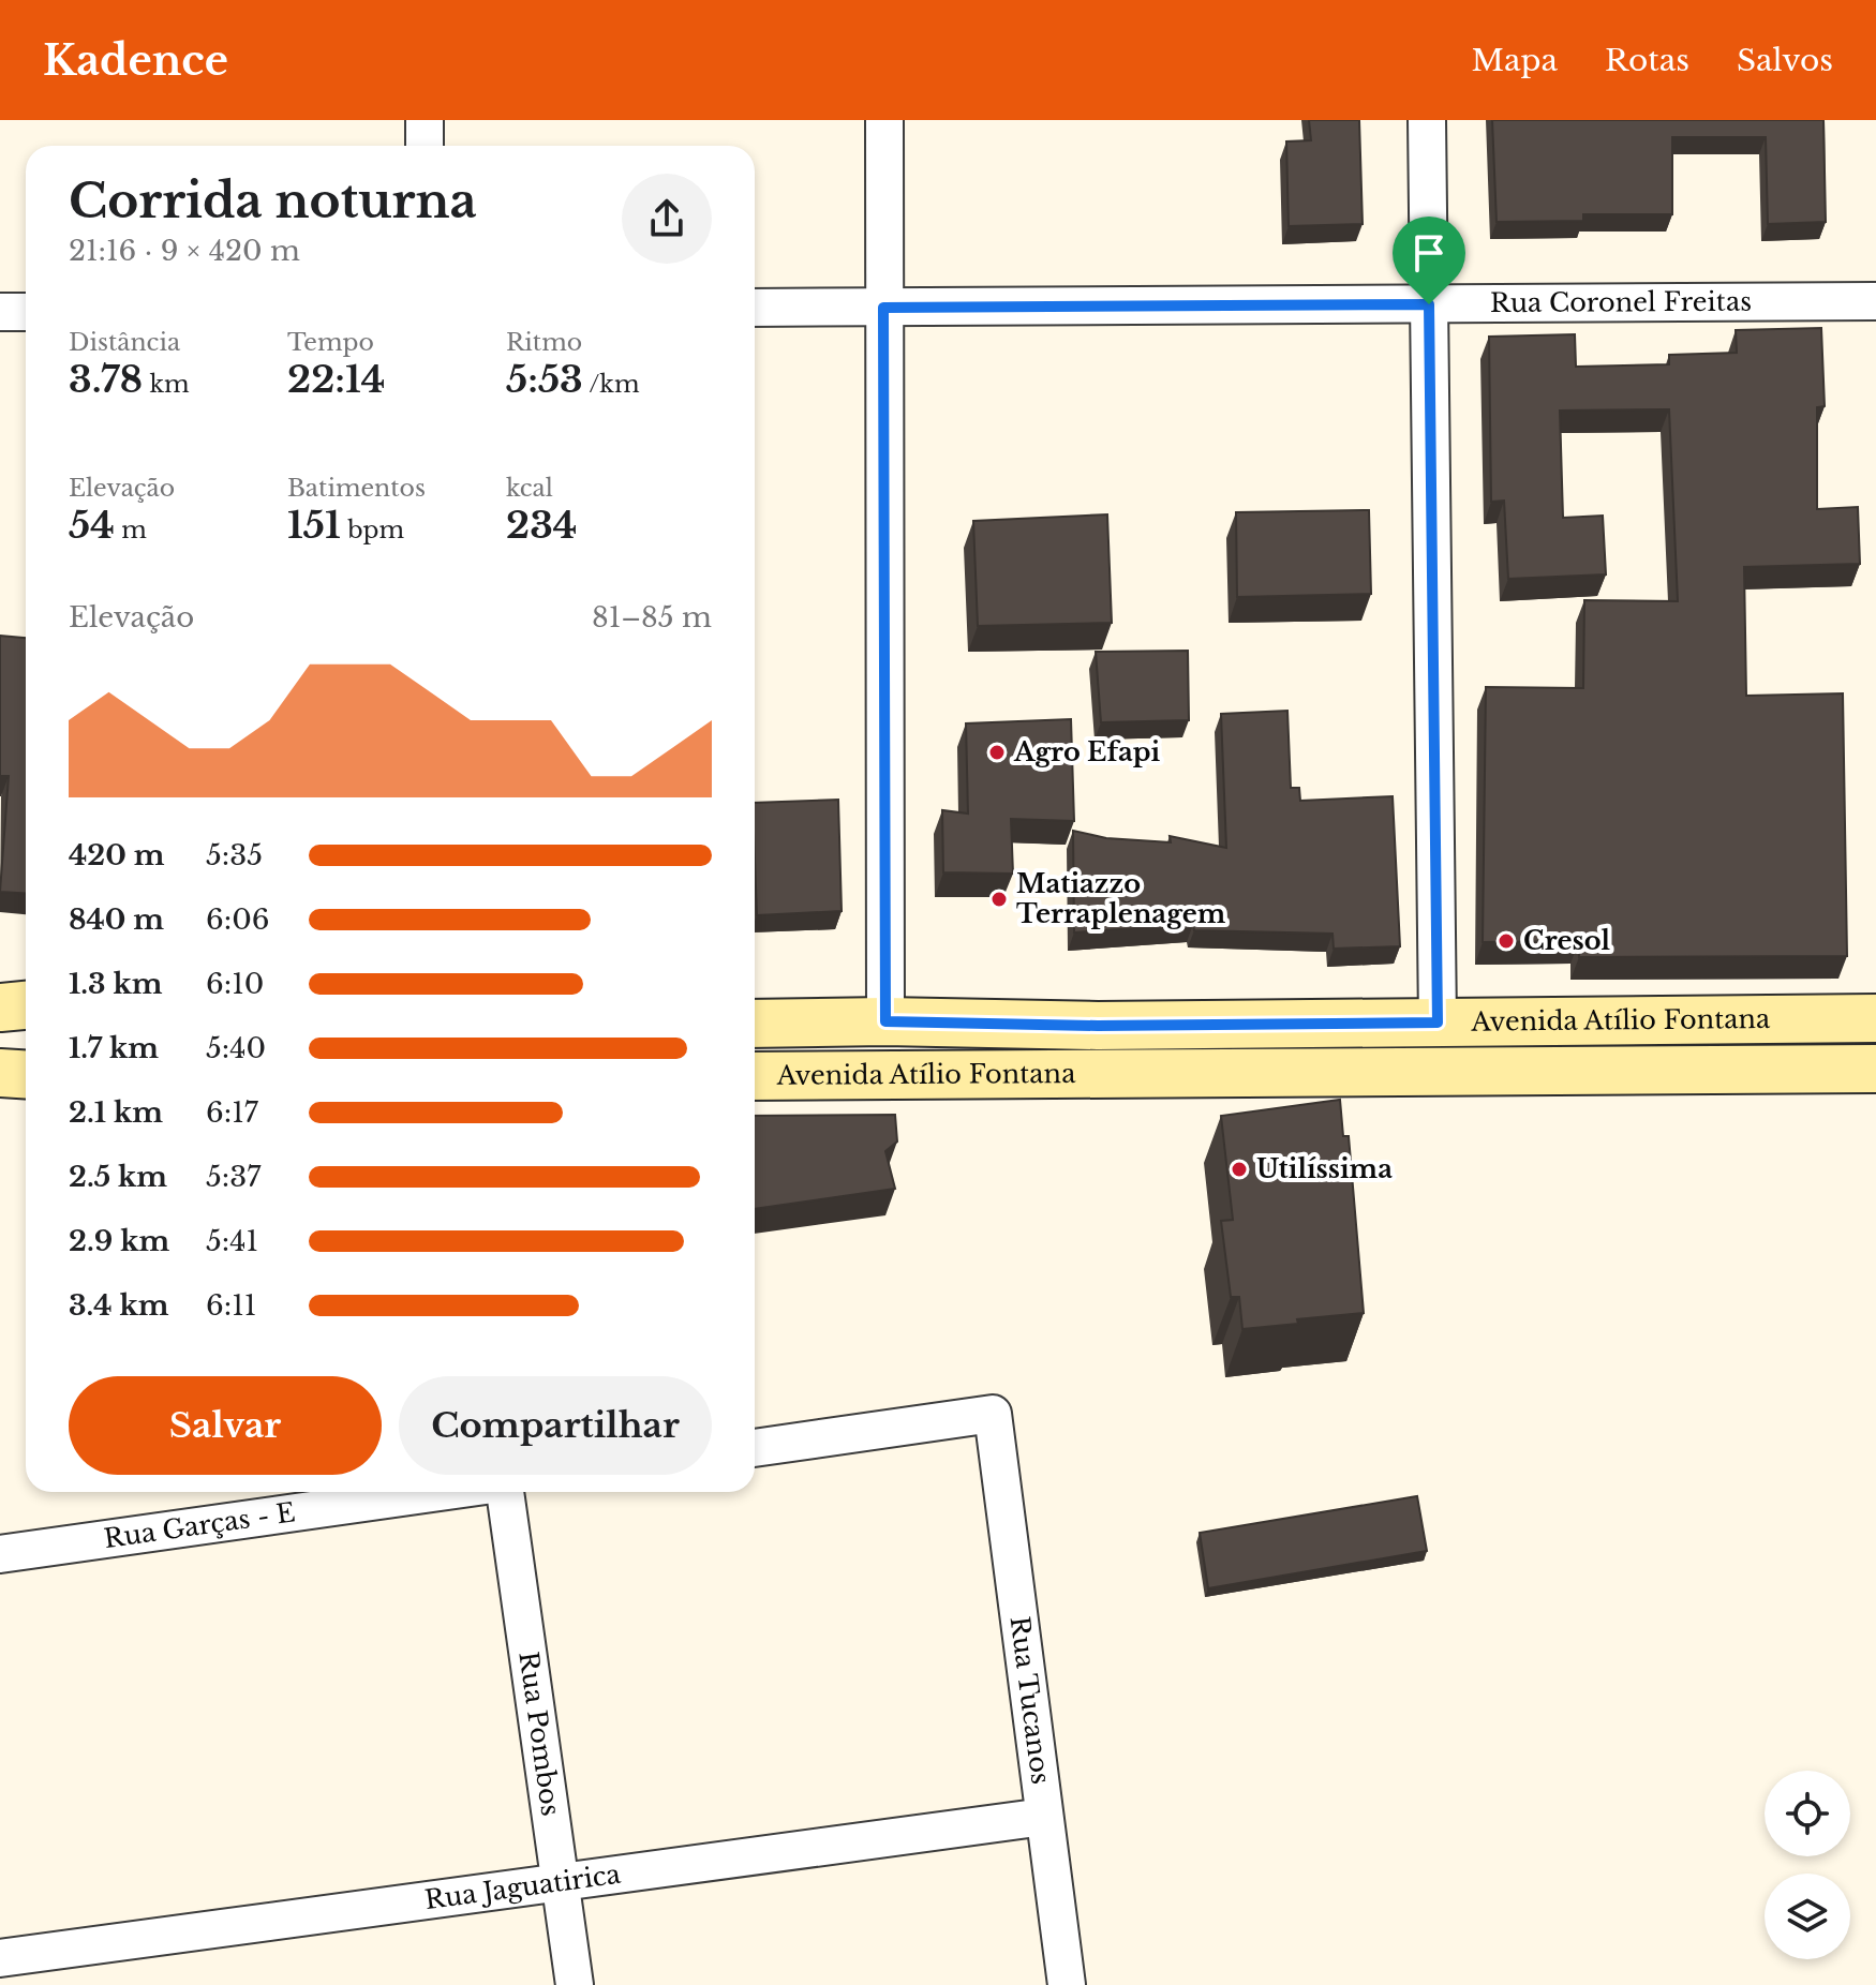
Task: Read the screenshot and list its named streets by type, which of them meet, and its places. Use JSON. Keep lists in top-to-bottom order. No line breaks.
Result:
{"streets":{"main road":["Avenida Atílio Fontana"],"street":["Rua Coronel Freitas","Rua Garças - E","Rua Tucanos","Rua Pombos","Rua Jaguatirica"]},"crossings":[["Rua Tucanos","Rua Jaguatirica"],["Rua Pombos","Rua Jaguatirica"]],"places":["Agro Efapi","Matiazzo Terraplenagem","Cresol","Utilíssima"],"page":{"header":"Kadence","nav":["Mapa","Rotas","Salvos"],"heading":["Corrida noturna","21:16 · 9 × 420 m"],"stats":[["Distância","3.78 km"],["Tempo","22:14"],["Ritmo","5:53 /km"],["Elevação","54 m"],["Batimentos","151 bpm"],["kcal","234"]],"chart":["Elevação","81–85 m"],"list":[{"name":"420 m","note":"5:35"},{"name":"840 m","note":"6:06"},{"name":"1.3 km","note":"6:10"},{"name":"1.7 km","note":"5:40"},{"name":"2.1 km","note":"6:17"},{"name":"2.5 km","note":"5:37"},{"name":"2.9 km","note":"5:41"},{"name":"3.4 km","note":"6:11"}],"buttons":["Salvar","Compartilhar"]}}
